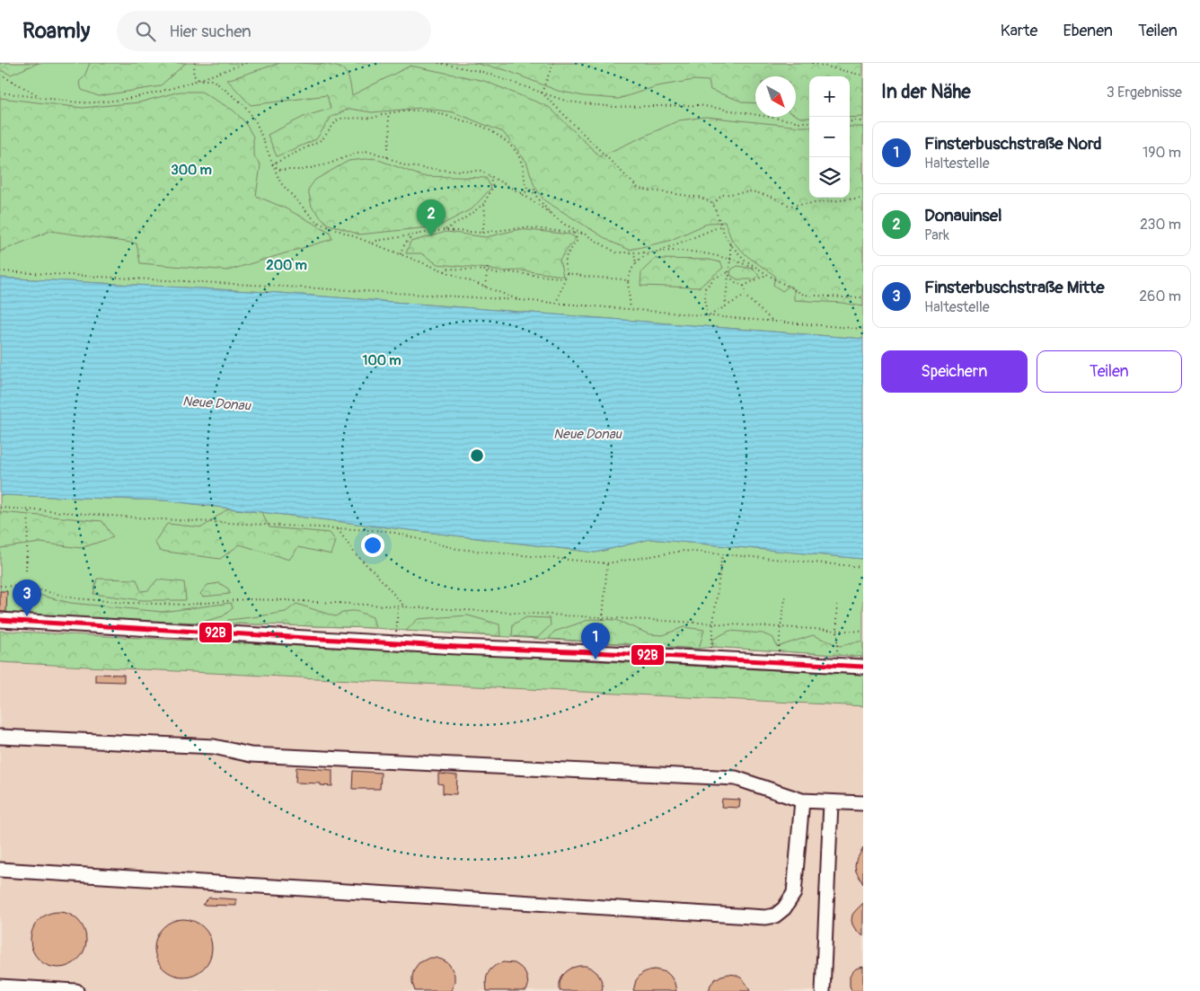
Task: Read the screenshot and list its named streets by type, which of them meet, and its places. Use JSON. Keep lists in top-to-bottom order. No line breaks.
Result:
{"water":["Neue Donau"],"lines":["transit line 92B"],"north":"bottom right","page":{"header":"Roamly","search":"Hier suchen","nav":["Karte","Ebenen","Teilen"],"heading":["In der Nähe","3 Ergebnisse"],"map_buttons":["+","−"],"list":[{"mark":"1","name":"Finsterbuschstraße Nord","note":"Haltestelle","value":"190 m"},{"mark":"2","name":"Donauinsel","note":"Park","value":"230 m"},{"mark":"3","name":"Finsterbuschstraße Mitte","note":"Haltestelle","value":"260 m"}],"pins":["2","3","1"],"buttons":["Speichern","Teilen"]},"rings":["300 m","200 m","100 m"]}
